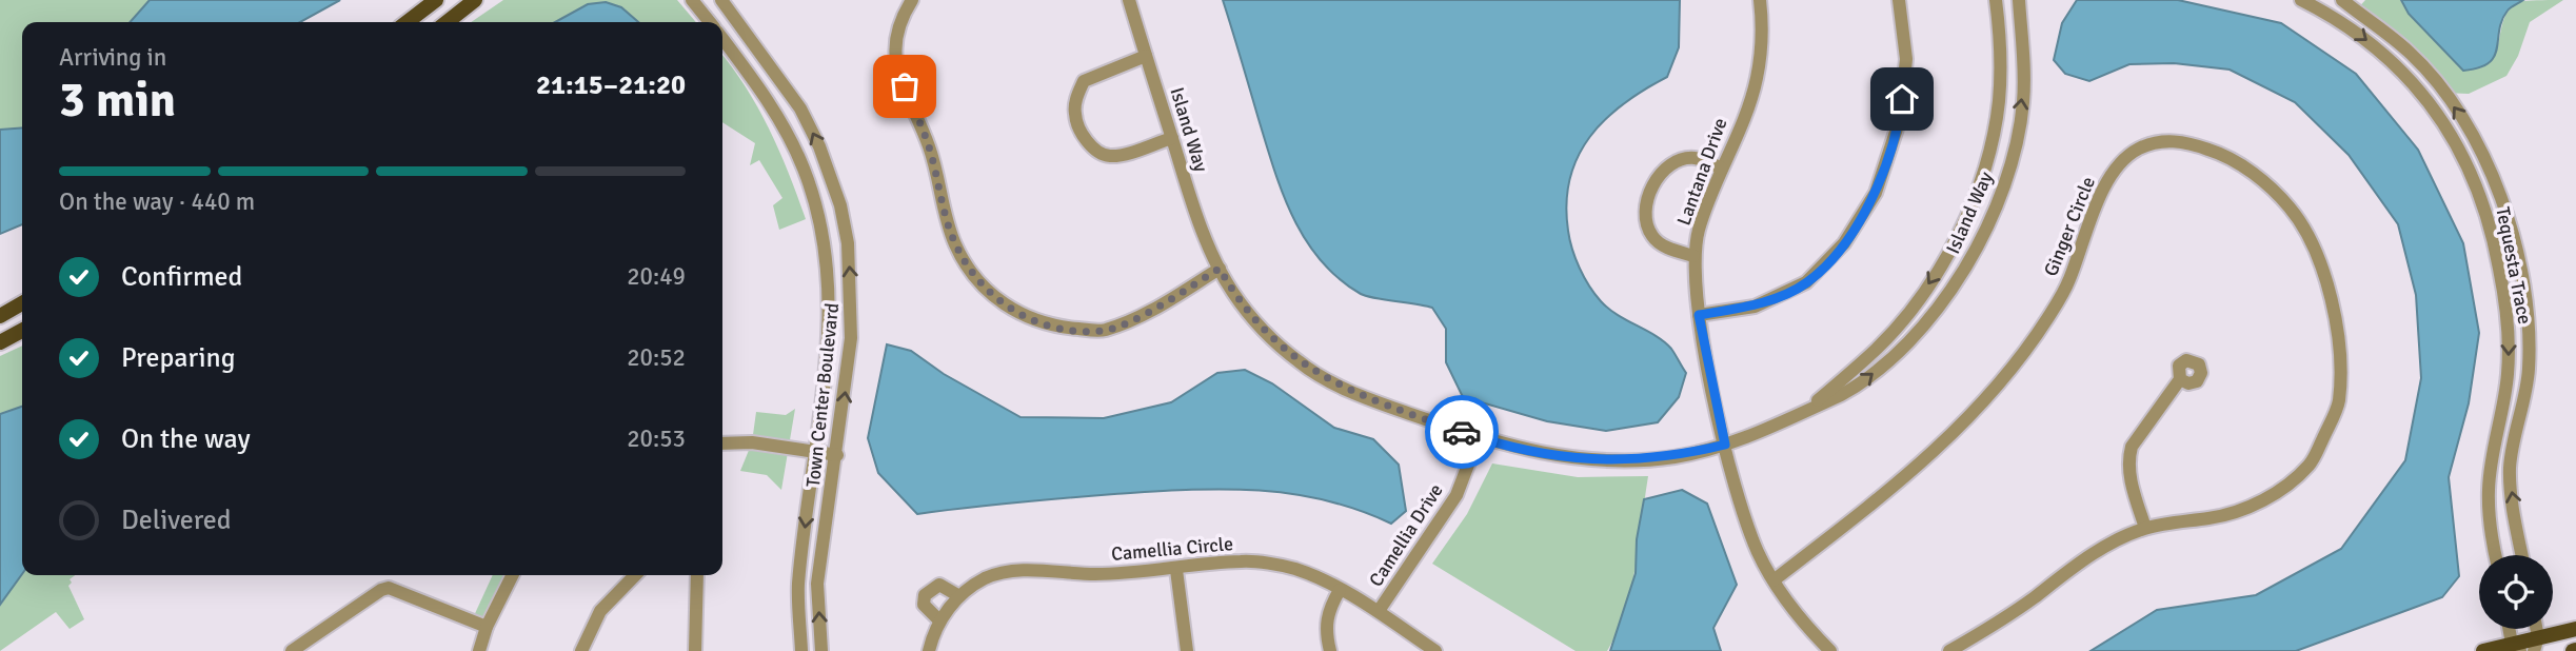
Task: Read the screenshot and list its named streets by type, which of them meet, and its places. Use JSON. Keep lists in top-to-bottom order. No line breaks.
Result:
{"streets":{"street":["Island Way","Lantana Drive","Ginger Circle","Tequesta Trace","Town Center Boulevard","Camellia Drive","Camellia Circle"]},"crossings":[["Island Way","Lantana Drive"],["Island Way","Camellia Drive"],["Camellia Drive","Camellia Circle"]],"page":{"heading":["3 min","Arriving in","21:15–21:20"],"bar":"On the way · 440 m","list":[["Confirmed","20:49"],["Preparing","20:52"],["On the way","20:53"],"Delivered"]}}
